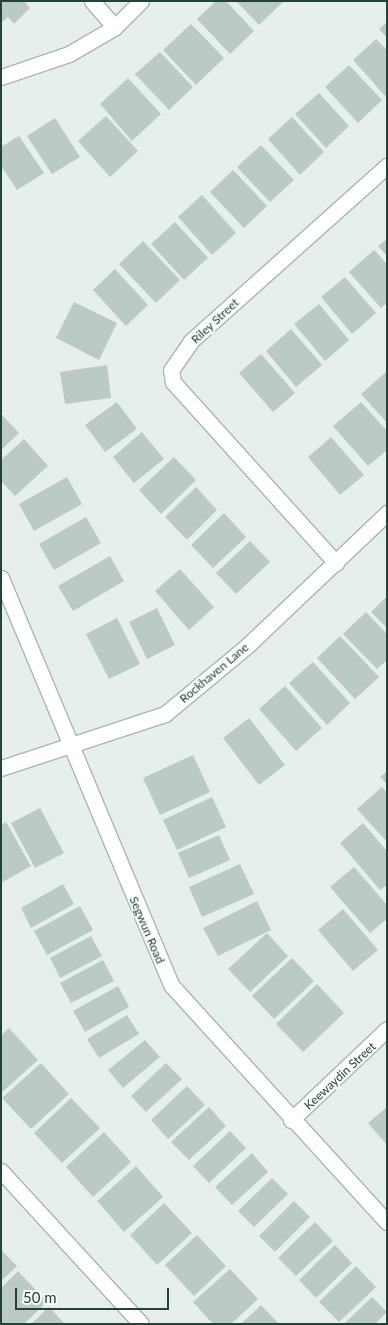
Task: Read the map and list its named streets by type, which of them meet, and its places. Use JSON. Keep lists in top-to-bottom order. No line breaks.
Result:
{"streets":{"street":["Riley Street","Rockhaven Lane","Segwun Road","Keewaydin Street"]},"crossings":[["Riley Street","Rockhaven Lane"],["Rockhaven Lane","Segwun Road"],["Segwun Road","Keewaydin Street"]],"scale_bar":"50 m"}
